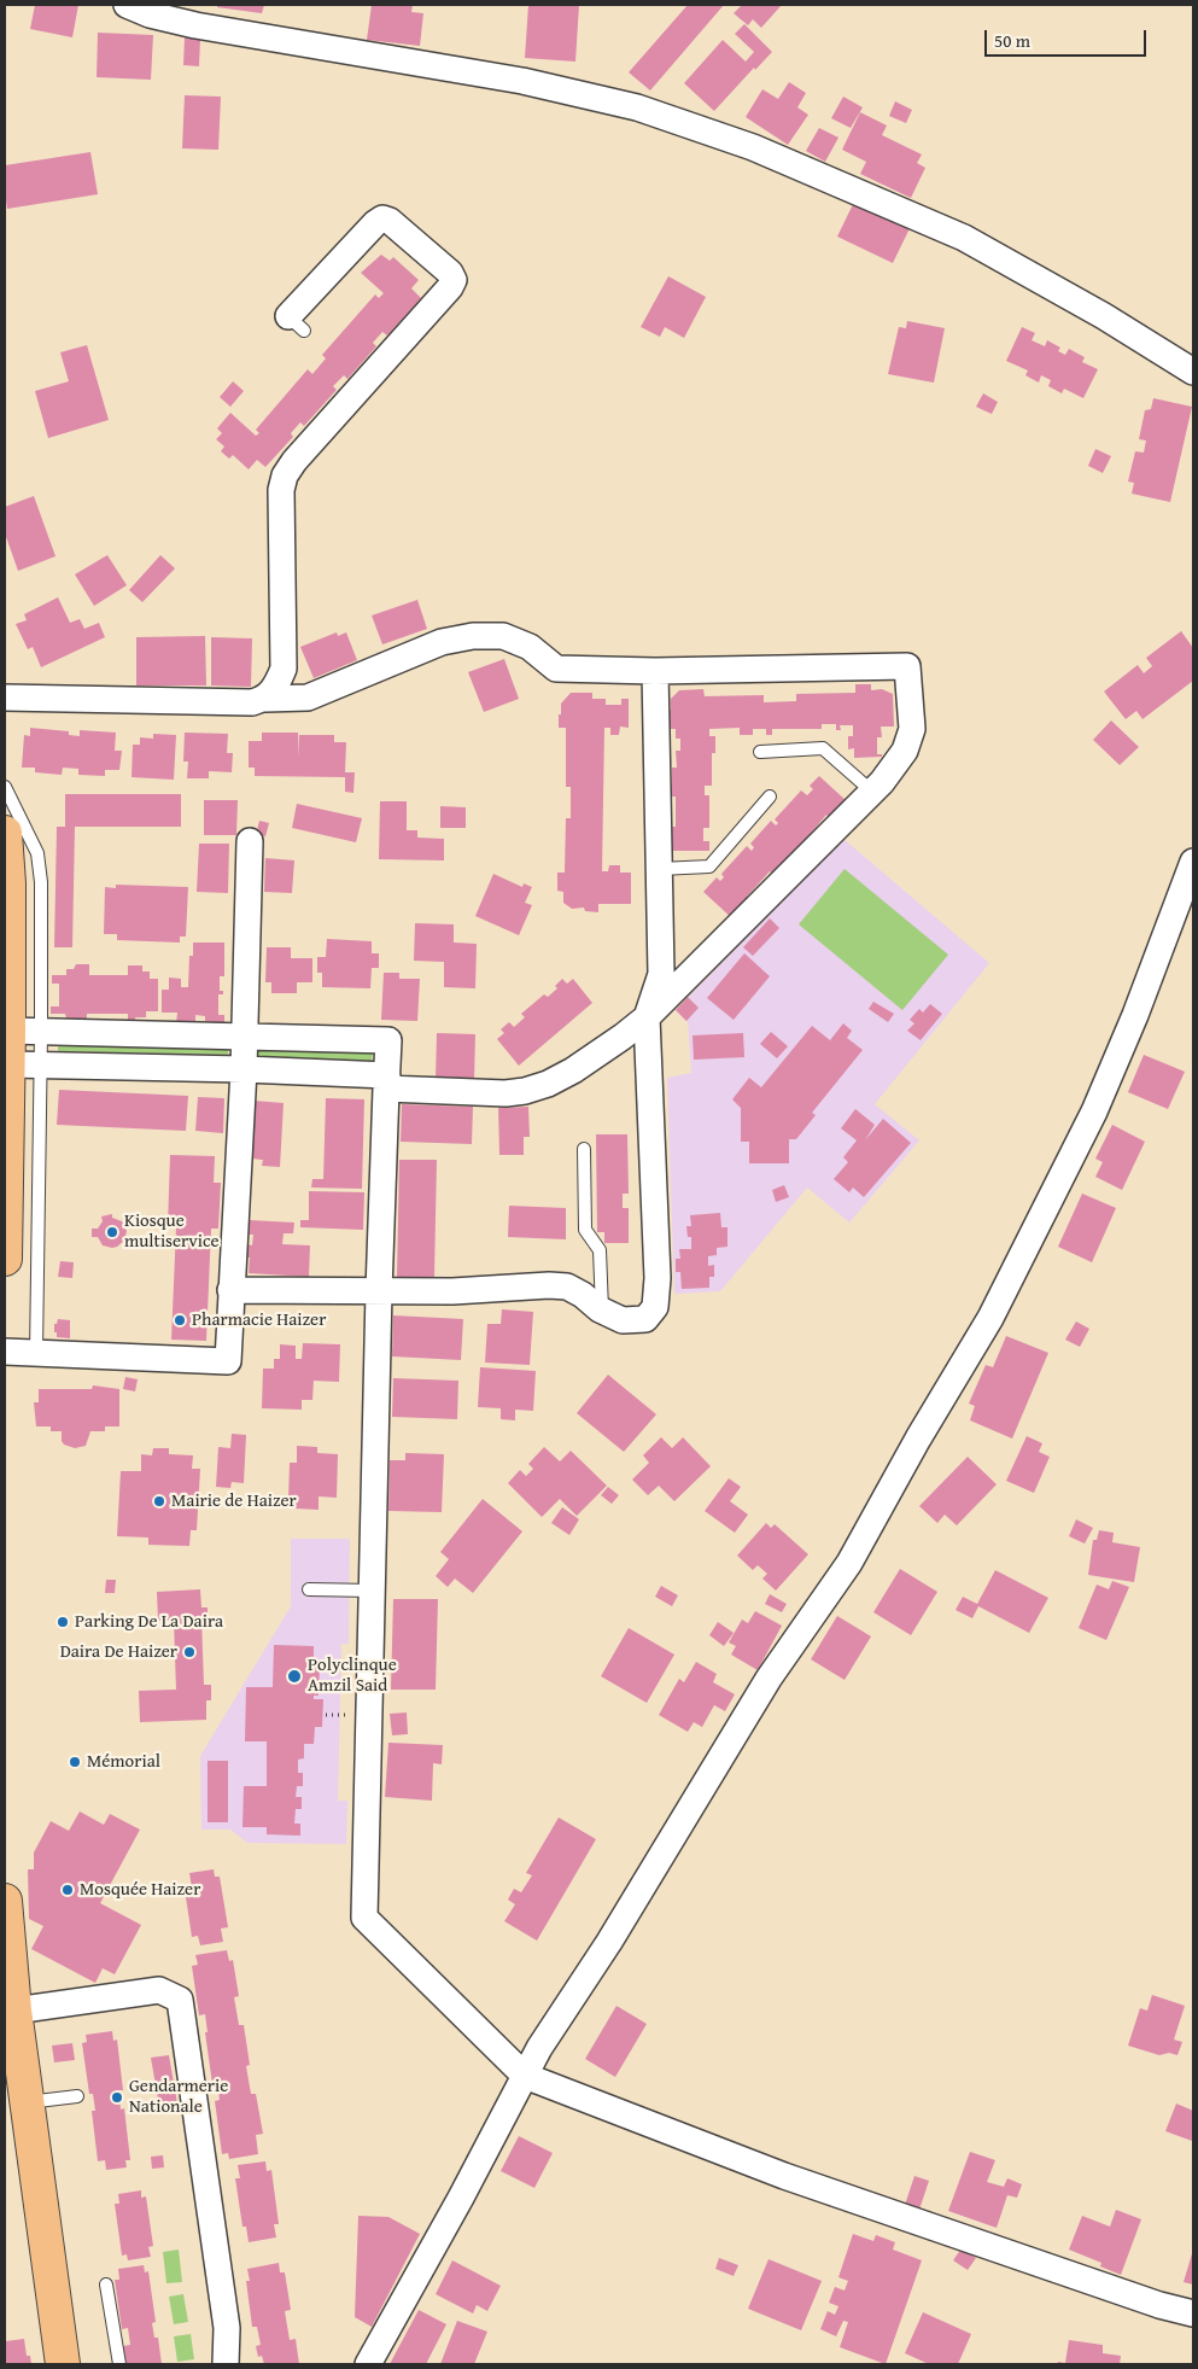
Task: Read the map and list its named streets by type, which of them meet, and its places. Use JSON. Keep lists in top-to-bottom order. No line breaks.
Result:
{"places":["Kiosque multiservice","Pharmacie Haizer","Mairie de Haizer","Parking De La Daira","Daira De Haizer","Polyclinque Amzil Said","Mémorial","Mosquée Haizer","Gendarmerie Nationale"],"scale_bar":"50 m"}
